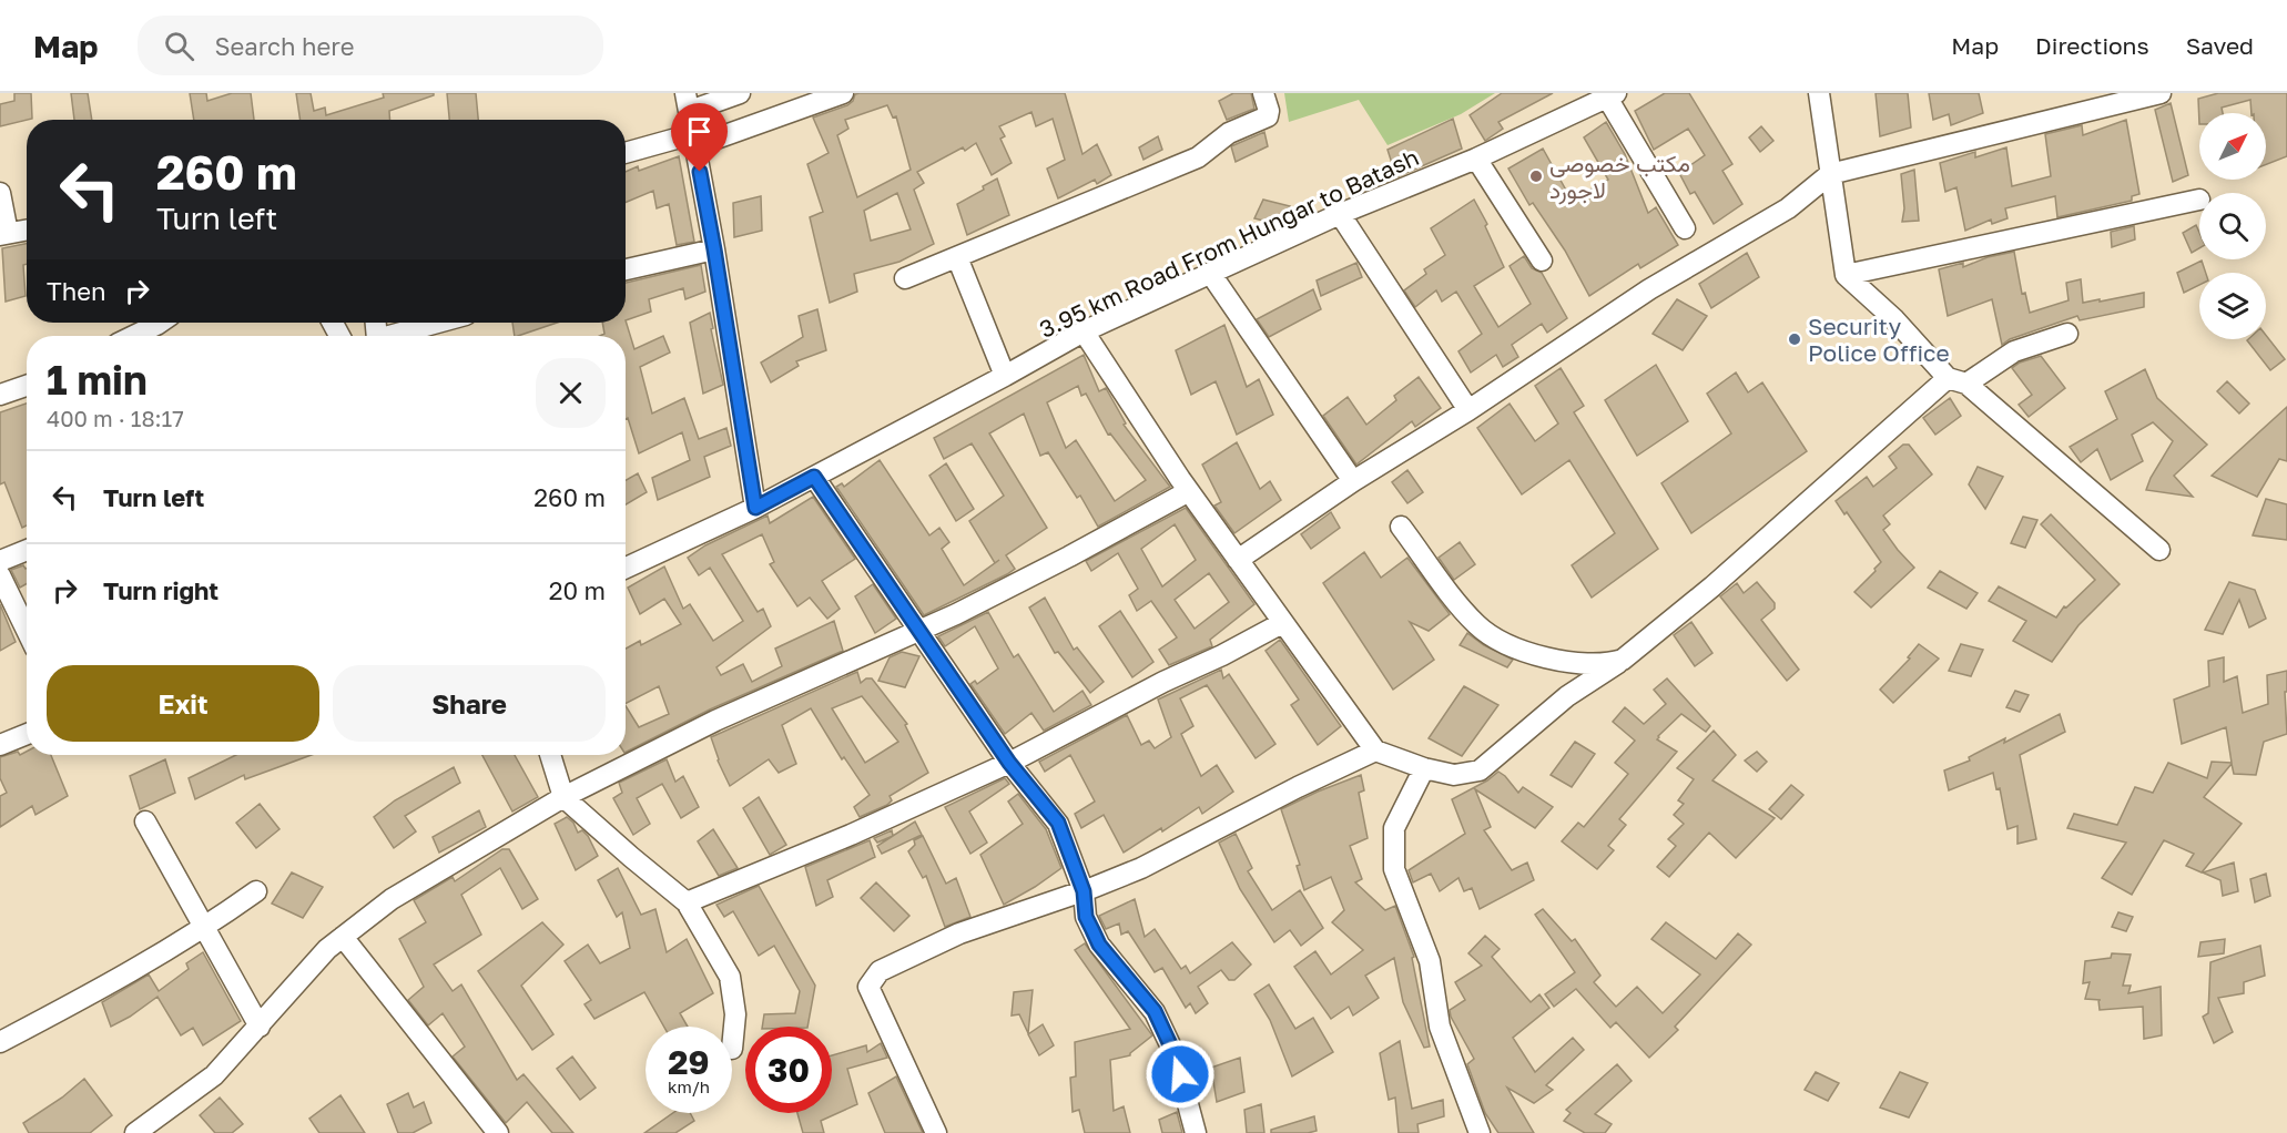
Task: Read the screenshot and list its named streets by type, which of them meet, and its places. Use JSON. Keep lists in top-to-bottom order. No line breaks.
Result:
{"streets":{"street":["3.95 km Road From Hungar to Batash"]},"places":["مکتب خصوصی لاجورد","Security Police Office"],"north":"top right","page":{"header":"Map","search":"Search here","nav":["Map","Directions","Saved"],"turn":["260 m","Turn left"],"then":"Then","heading":["1 min","400 m · 18:17"],"list":[{"name":"Turn left","value":"260 m"},{"name":"Turn right","value":"20 m"}],"buttons":["Exit","Share"],"speed":"29 km/h","limit":"30"}}
